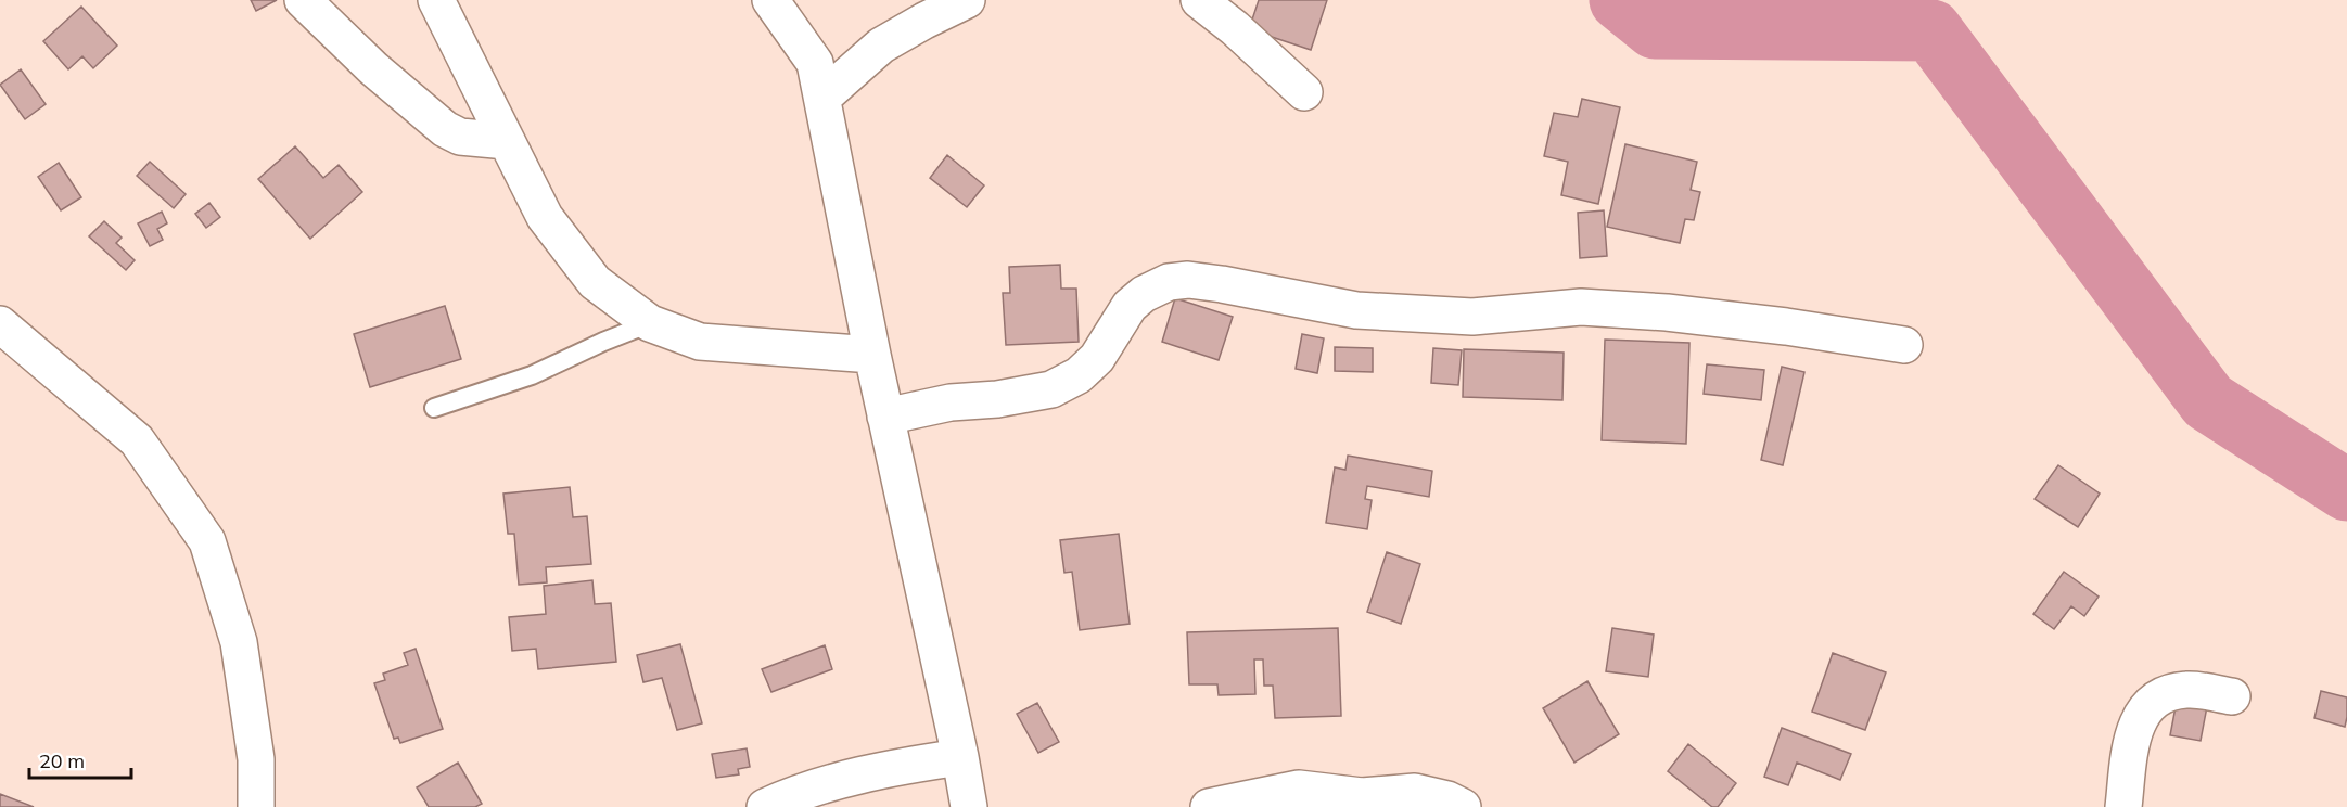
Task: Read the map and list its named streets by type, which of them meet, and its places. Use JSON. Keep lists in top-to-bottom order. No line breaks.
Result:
{"scale_bar":"20 m"}
